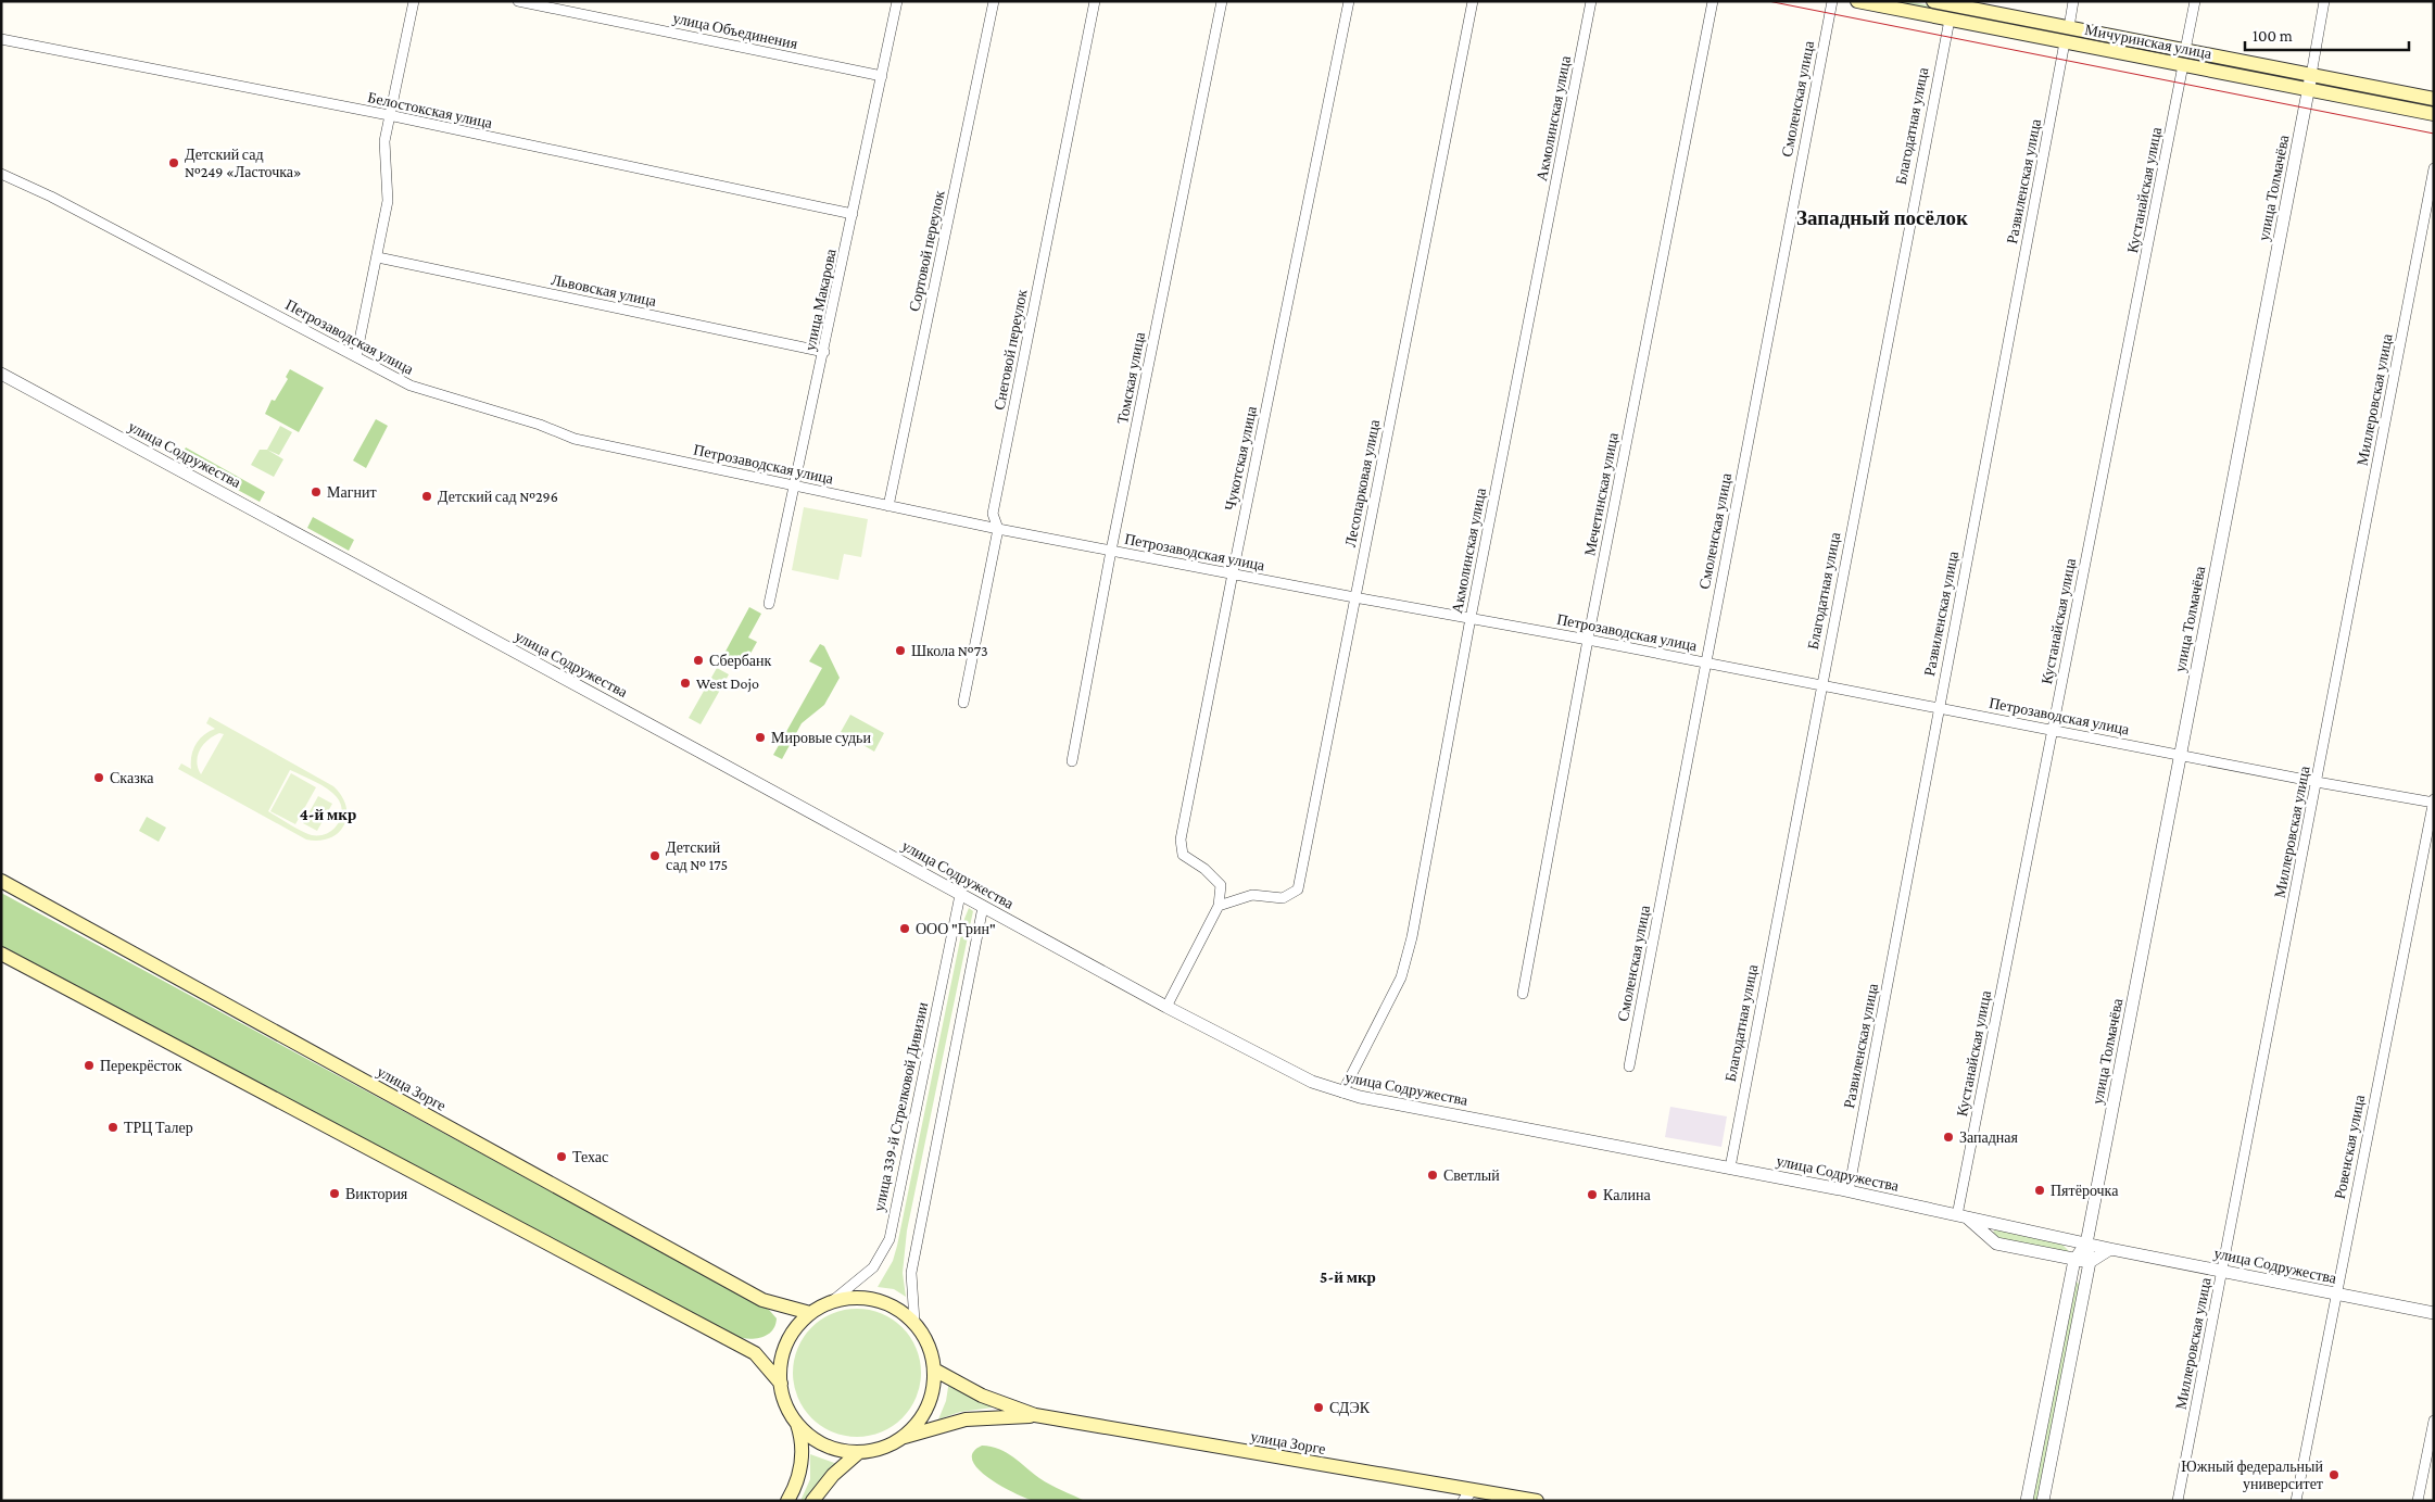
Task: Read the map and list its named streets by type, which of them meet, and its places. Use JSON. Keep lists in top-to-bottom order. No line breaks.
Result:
{"streets":{"main road":["Мичуринская улица","улица Зорге"],"street":["улица Объединения","Смоленская улица","Белостокская улица","Акмолинская улица","Благодатная улица","Развиленская улица","улица Толмачёва","Кустанайская улица","Сортовой переулок","Львовская улица","улица Макарова","Петрозаводская улица","Снеговой переулок","Томская улица","Миллеровская улица","улица Содружества","Чукотская улица","Лесопарковая улица","Мечетинская улица","улица 339-й Стрелковой Дивизии","Ровенская улица"]},"crossings":[["улица Объединения","улица Макарова"],["Мичуринская улица","Благодатная улица"],["Мичуринская улица","Развиленская улица"],["Мичуринская улица","улица Толмачёва"],["Мичуринская улица","Кустанайская улица"],["Смоленская улица","Петрозаводская улица"],["Белостокская улица","улица Макарова"],["Акмолинская улица","Петрозаводская улица"],["Акмолинская улица","улица Содружества"],["Благодатная улица","Петрозаводская улица"],["Благодатная улица","улица Содружества"],["Развиленская улица","Петрозаводская улица"],["Развиленская улица","улица Содружества"],["улица Толмачёва","Петрозаводская улица"],["улица Толмачёва","улица Содружества"],["Кустанайская улица","Петрозаводская улица"],["Кустанайская улица","улица Содружества"],["Сортовой переулок","Петрозаводская улица"],["Львовская улица","улица Макарова"],["улица Макарова","Петрозаводская улица"],["Петрозаводская улица","Снеговой переулок"],["Петрозаводская улица","Томская улица"],["Петрозаводская улица","Миллеровская улица"],["Петрозаводская улица","Чукотская улица"],["Петрозаводская улица","Лесопарковая улица"],["Петрозаводская улица","Мечетинская улица"],["Петрозаводская улица","Ровенская улица"],["Миллеровская улица","улица Содружества"],["улица Содружества","улица 339-й Стрелковой Дивизии"],["улица Содружества","Ровенская улица"],["Чукотская улица","Лесопарковая улица"],["улица Зорге","улица 339-й Стрелковой Дивизии"]],"districts":["Западный посёлок","4-й мкр","5-й мкр"],"places":["Детский сад №249 «Ласточка»","Магнит","Детский сад №296","Школа №73","Сбербанк","West Dojo","Мировые судьи","Сказка","Детский сад № 175","ООО \"Грин\"","Перекрёсток","ТРЦ Талер","Западная","Техас","Светлый","Пятёрочка","Виктория","Калина","СДЭК","Южный федеральный университет"],"scale_bar":"100 m"}
